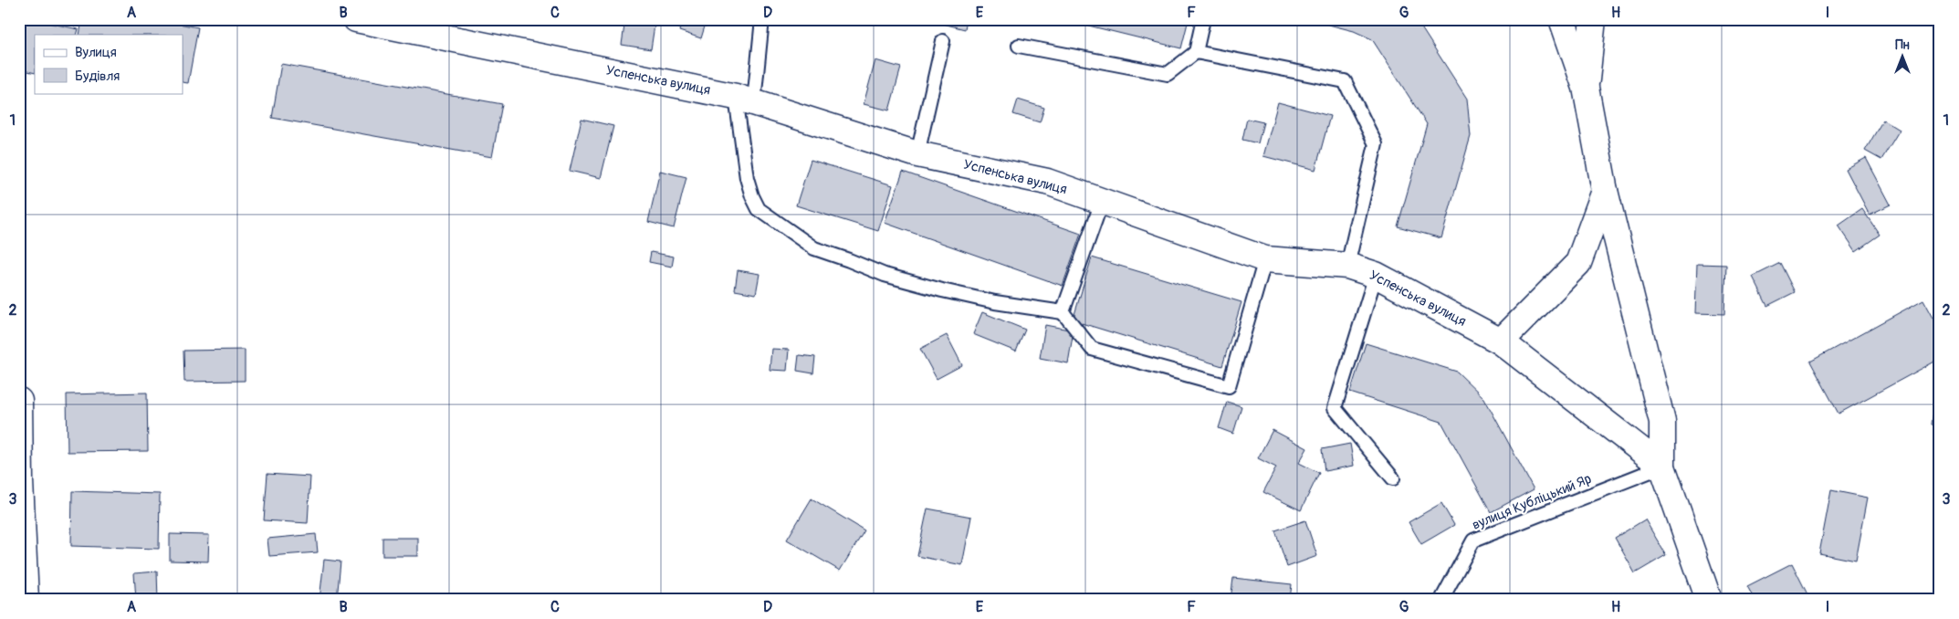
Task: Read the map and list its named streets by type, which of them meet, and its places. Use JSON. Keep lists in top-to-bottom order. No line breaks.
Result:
{"streets":{"street":["Успенська вулиця"],"lane":["вулиця Кубліцький Яр"]},"crossings":[["Успенська вулиця","вулиця Кубліцький Яр"]],"legend":["Вулиця","Будівля"],"north":"top","grid":{"columns":["A","B","C","D","E","F","G","H","I"],"rows":["1","2","3"]}}
